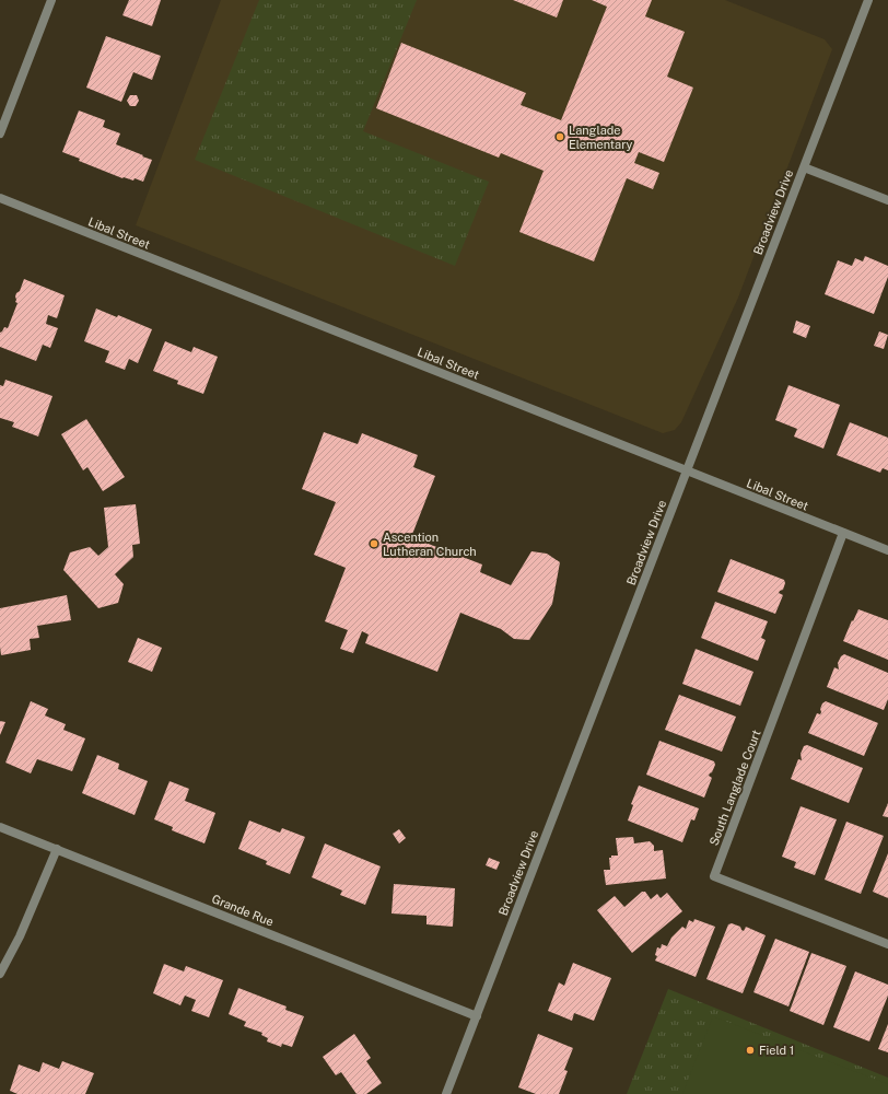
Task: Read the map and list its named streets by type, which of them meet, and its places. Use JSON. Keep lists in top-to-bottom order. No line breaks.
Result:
{"streets":{"street":["Broadview Drive","Libal Street","South Langlade Court","Grande Rue"]},"crossings":[["Broadview Drive","Libal Street"],["Broadview Drive","Grande Rue"],["Libal Street","South Langlade Court"]],"places":["Langlade Elementary","Ascention Lutheran Church","Field 1"]}
